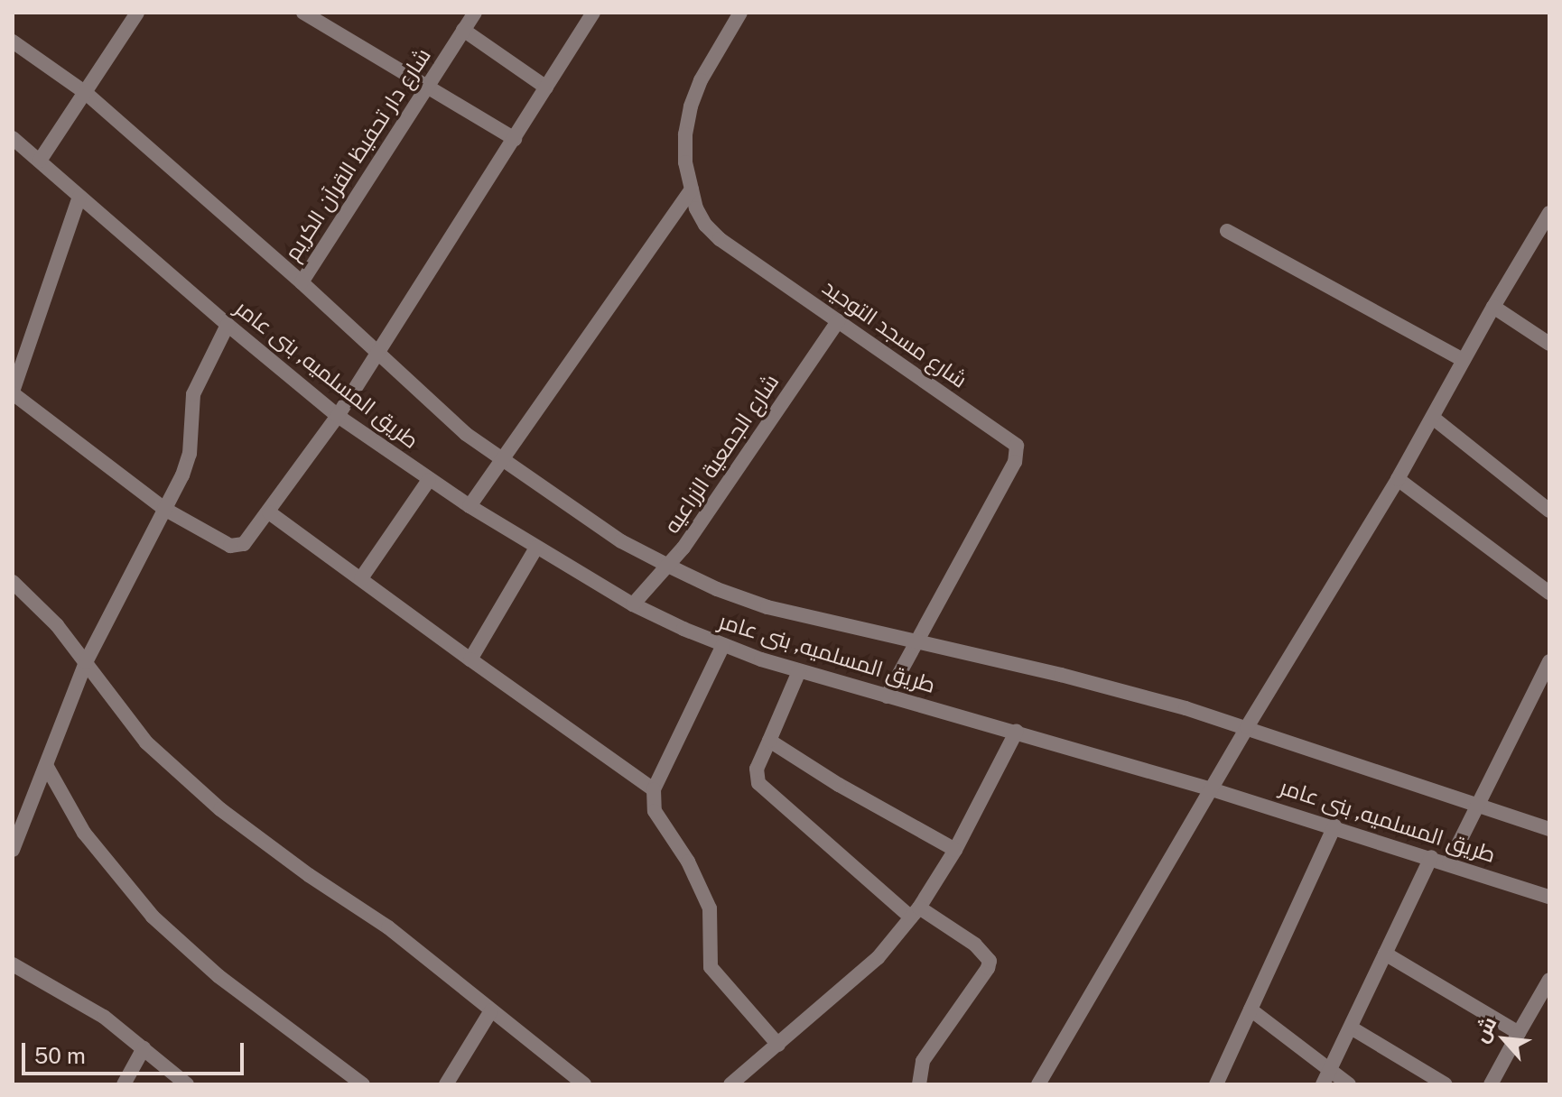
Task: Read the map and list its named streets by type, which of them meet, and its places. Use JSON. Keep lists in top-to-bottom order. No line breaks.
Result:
{"streets":{"street":["شارع دار تحفيظ القرآن الكريم","شارع مسجد التوحيد","طريق المسلميه, بنى عامر","شارع الجمعية الزراعيه"]},"crossings":[["شارع مسجد التوحيد","طريق المسلميه, بنى عامر"],["شارع مسجد التوحيد","شارع الجمعية الزراعيه"],["طريق المسلميه, بنى عامر","شارع الجمعية الزراعيه"]],"scale_bar":"50 m","north":"top left"}
